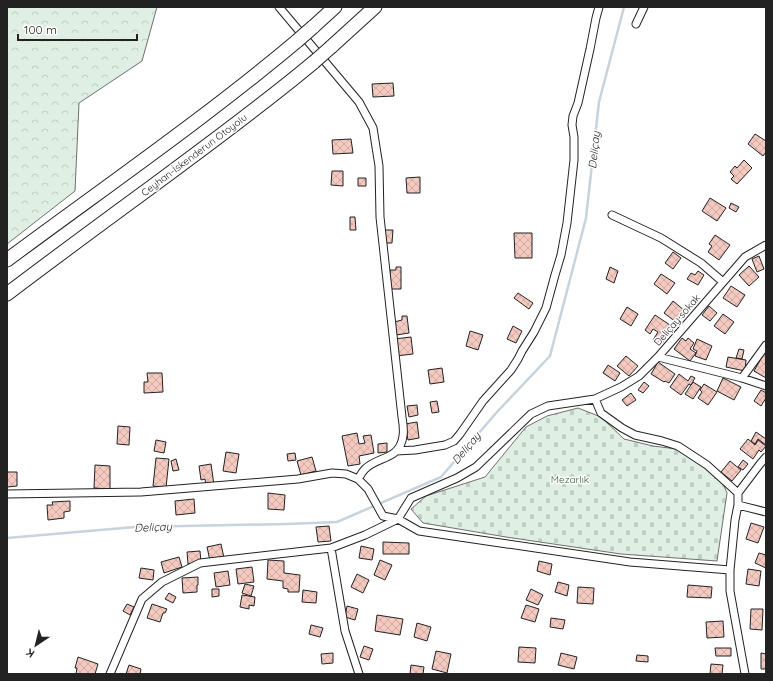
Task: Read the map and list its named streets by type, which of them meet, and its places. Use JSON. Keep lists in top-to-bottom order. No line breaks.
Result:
{"streets":{"highway":["Ceyhan-İskenderun Otoyolu"],"street":["Deliçay sokak"]},"water":["Deliçay"],"parks":["Mezarlık"],"scale_bar":"100 m","north":"bottom left"}
